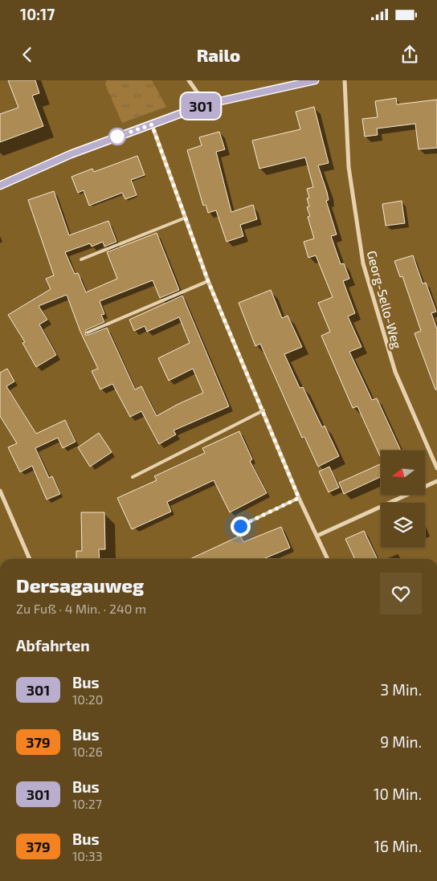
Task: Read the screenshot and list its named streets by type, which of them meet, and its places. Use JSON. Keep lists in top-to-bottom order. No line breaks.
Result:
{"streets":{"street":["Georg-Sello-Weg"]},"lines":["bus line 301"],"north":"left","page":{"status":"10:17","header":"Railo","on_map":"301","heading":[["Dersagauweg","Zu Fuß · 4 Min. · 240 m"],"Abfahrten"],"list":[{"mark":"301","name":"Bus","note":"10:20","value":"3 Min."},{"mark":"379","name":"Bus","note":"10:26","value":"9 Min."},{"mark":"301","name":"Bus","note":"10:27","value":"10 Min."},{"mark":"379","name":"Bus","note":"10:33","value":"16 Min."}]}}
